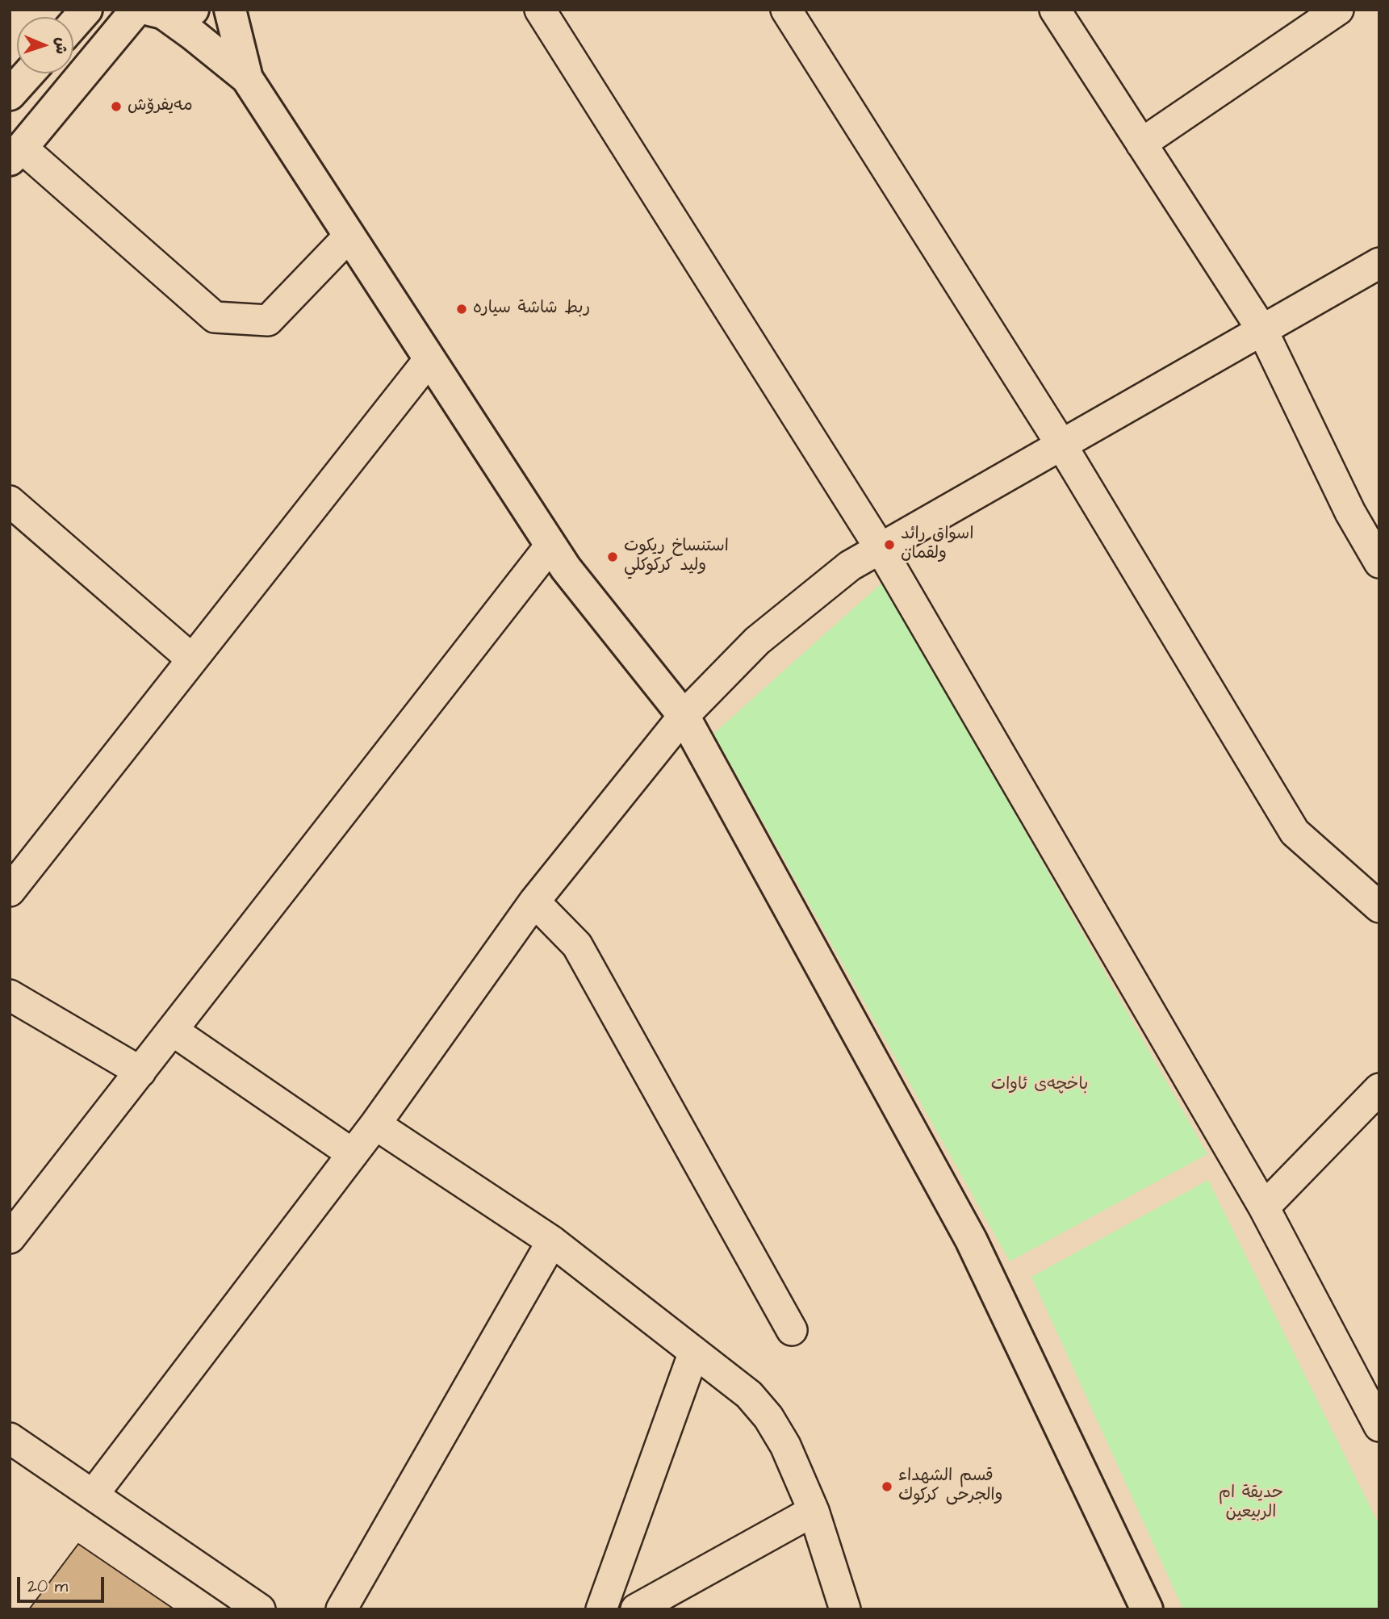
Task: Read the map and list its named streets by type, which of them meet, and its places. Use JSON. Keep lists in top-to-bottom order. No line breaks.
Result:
{"parks":["باخچەی ئاوات","حديقة ام الربيعين"],"places":["مەیفرۆش","ربط شاشة سياره","اسواق رائد ولقمان","استنساخ ريكوت وليد كركوكلي","قسم الشهداء والجرحى كركوك"],"scale_bar":"20 m","north":"right"}
